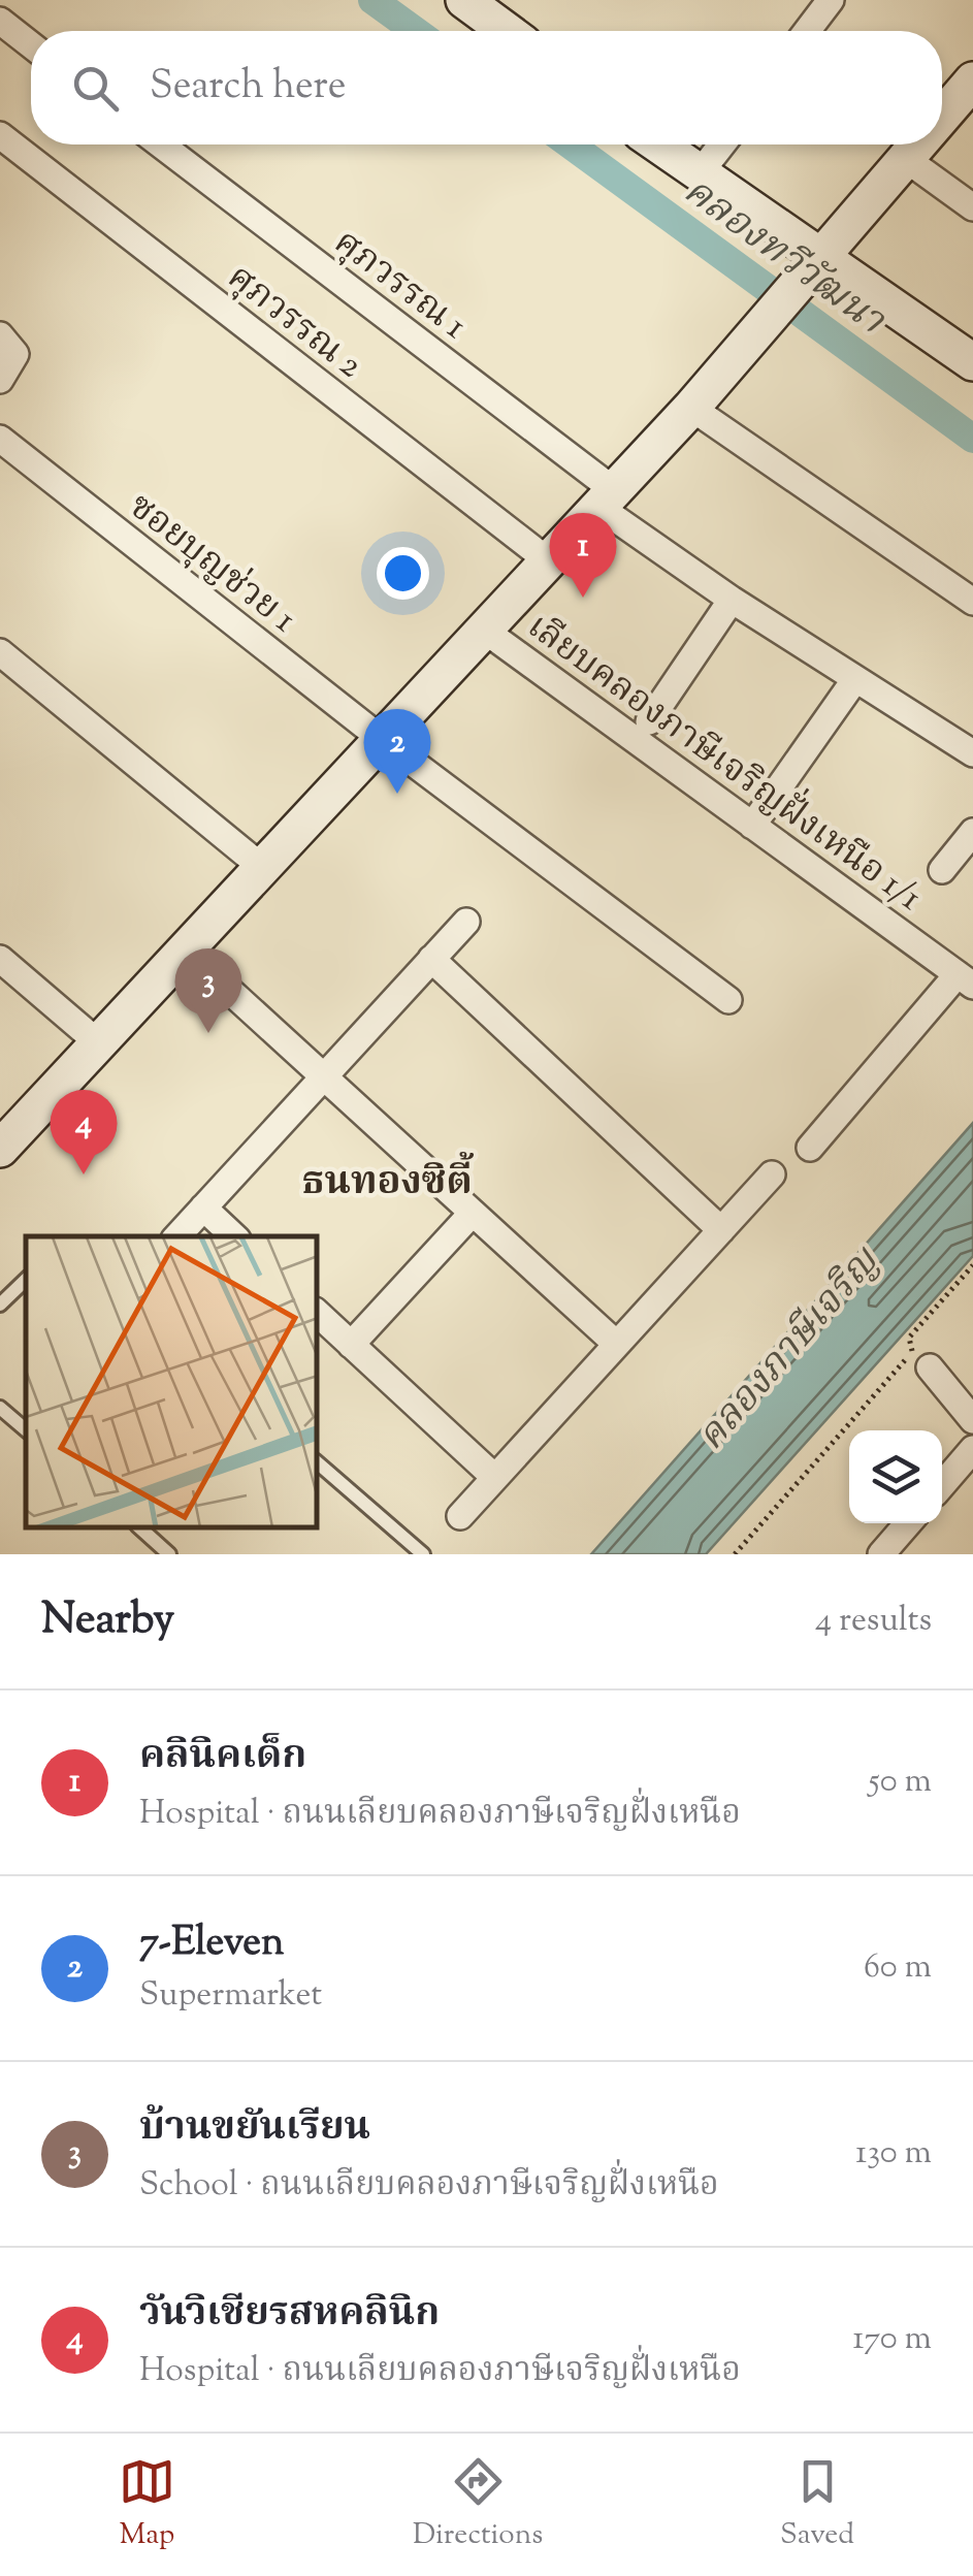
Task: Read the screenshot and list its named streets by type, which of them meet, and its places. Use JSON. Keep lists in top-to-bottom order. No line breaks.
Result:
{"streets":{"street":["ศุภวรรณ 1","ศุภวรรณ 2","ซอยบุญช่วย 1","เลียบคลองภาษีเจริญฝั่งเหนือ 1/1"]},"districts":["ธนทองซิตี้"],"water":["คลองทวีวัฒนา","คลองภาษีเจริญ"],"page":{"search":"Search here","pins":["1","2","3","4"],"heading":["Nearby","4 results"],"list":[{"mark":"1","name":"คลินิคเด็ก","note":"Hospital · ถนนเลียบคลองภาษีเจริญฝั่งเหนือ","value":"50 m"},{"mark":"2","name":"7-Eleven","note":"Supermarket","value":"60 m"},{"mark":"3","name":"บ้านขยันเรียน","note":"School · ถนนเลียบคลองภาษีเจริญฝั่งเหนือ","value":"130 m"},{"mark":"4","name":"วันวิเชียรสหคลินิก","note":"Hospital · ถนนเลียบคลองภาษีเจริญฝั่งเหนือ","value":"170 m"}],"nav":["Map","Directions","Saved"]}}
